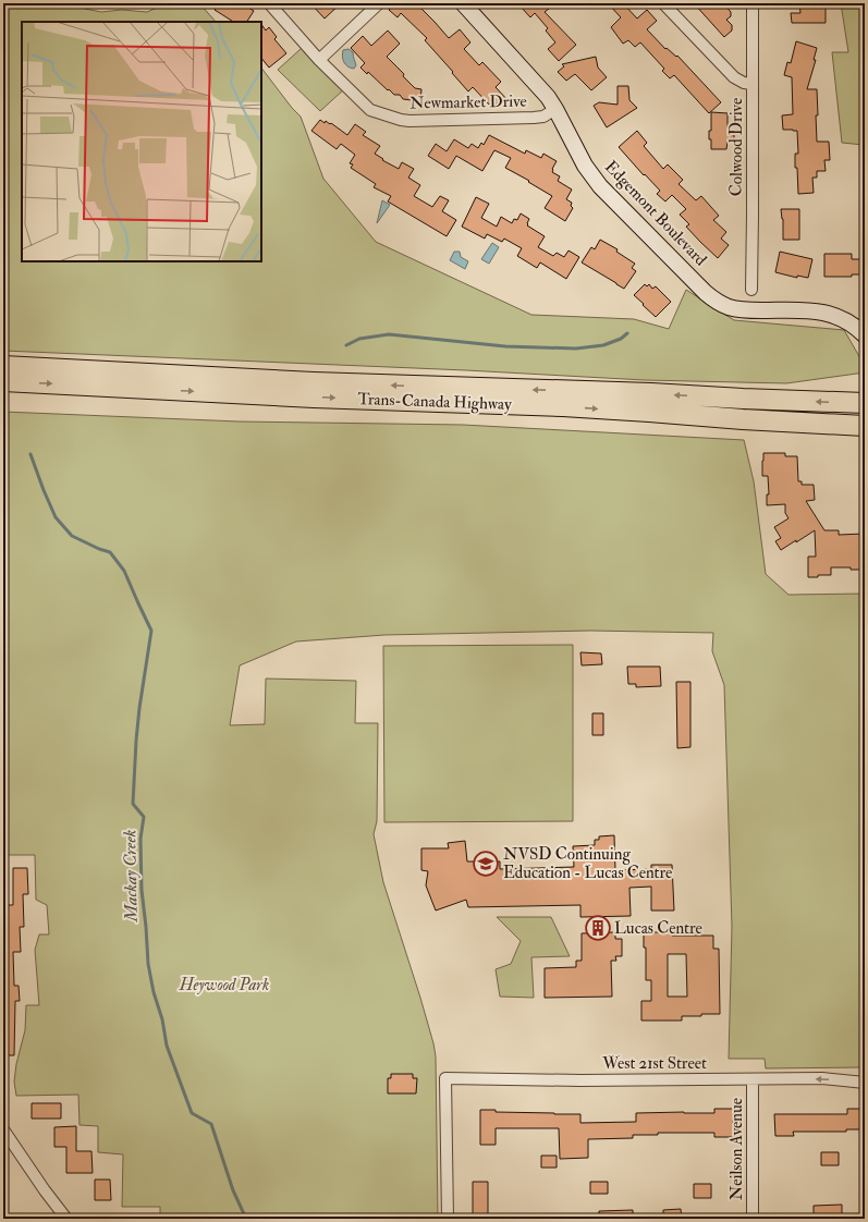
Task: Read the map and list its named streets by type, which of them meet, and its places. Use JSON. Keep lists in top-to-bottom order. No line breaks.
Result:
{"streets":{"highway":["Trans-Canada Highway"],"street":["Newmarket Drive","Colwood Drive","Edgemont Boulevard","West 21st Street","Neilson Avenue"]},"crossings":[["Newmarket Drive","Edgemont Boulevard"],["West 21st Street","Neilson Avenue"]],"water":["Mackay Creek"],"parks":["Heywood Park"],"places":{"school or university":["NVSD Continuing Education - Lucas Centre"],"building":["Lucas Centre"]}}
